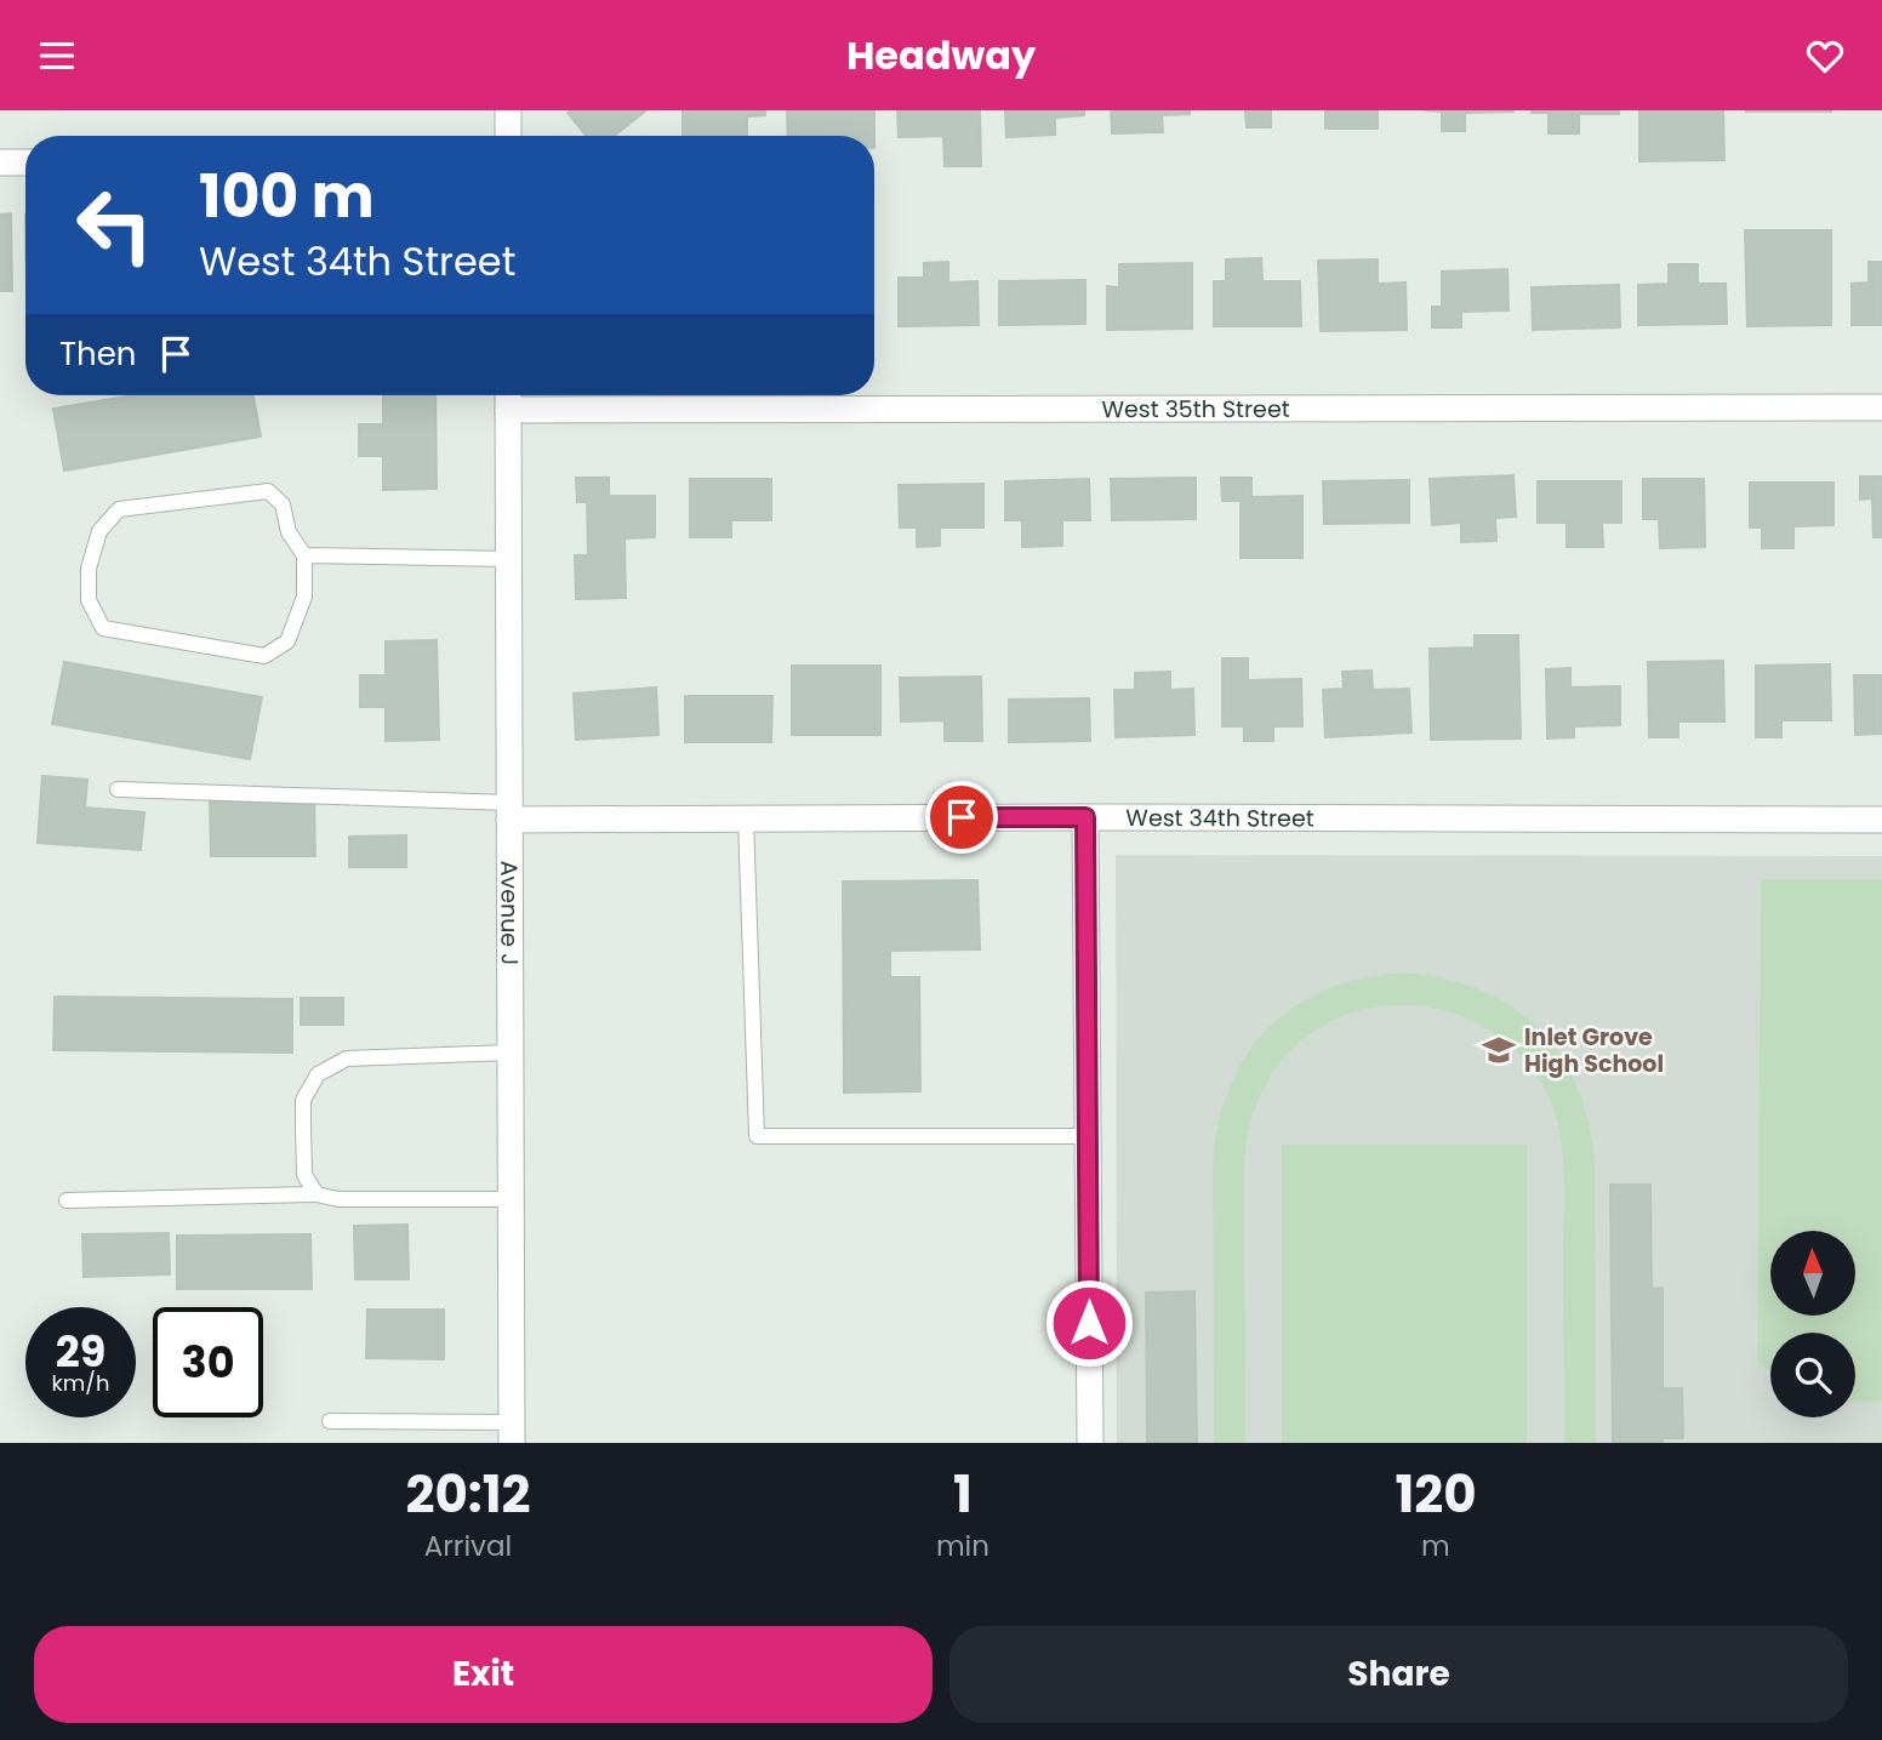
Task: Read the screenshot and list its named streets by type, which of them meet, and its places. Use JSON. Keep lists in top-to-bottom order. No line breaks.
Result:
{"streets":{"street":["West 35th Street","West 34th Street","Avenue J"]},"crossings":[["West 35th Street","Avenue J"],["West 34th Street","Avenue J"]],"places":{"school or university":["Inlet Grove High School"]},"north":"top","page":{"header":"Headway","turn":["100 m","West 34th Street"],"then":"Then","speed":"29 km/h","limit":"30","eta":["20:12","Arrival","1","min","120","m"],"buttons":["Exit","Share"]}}
